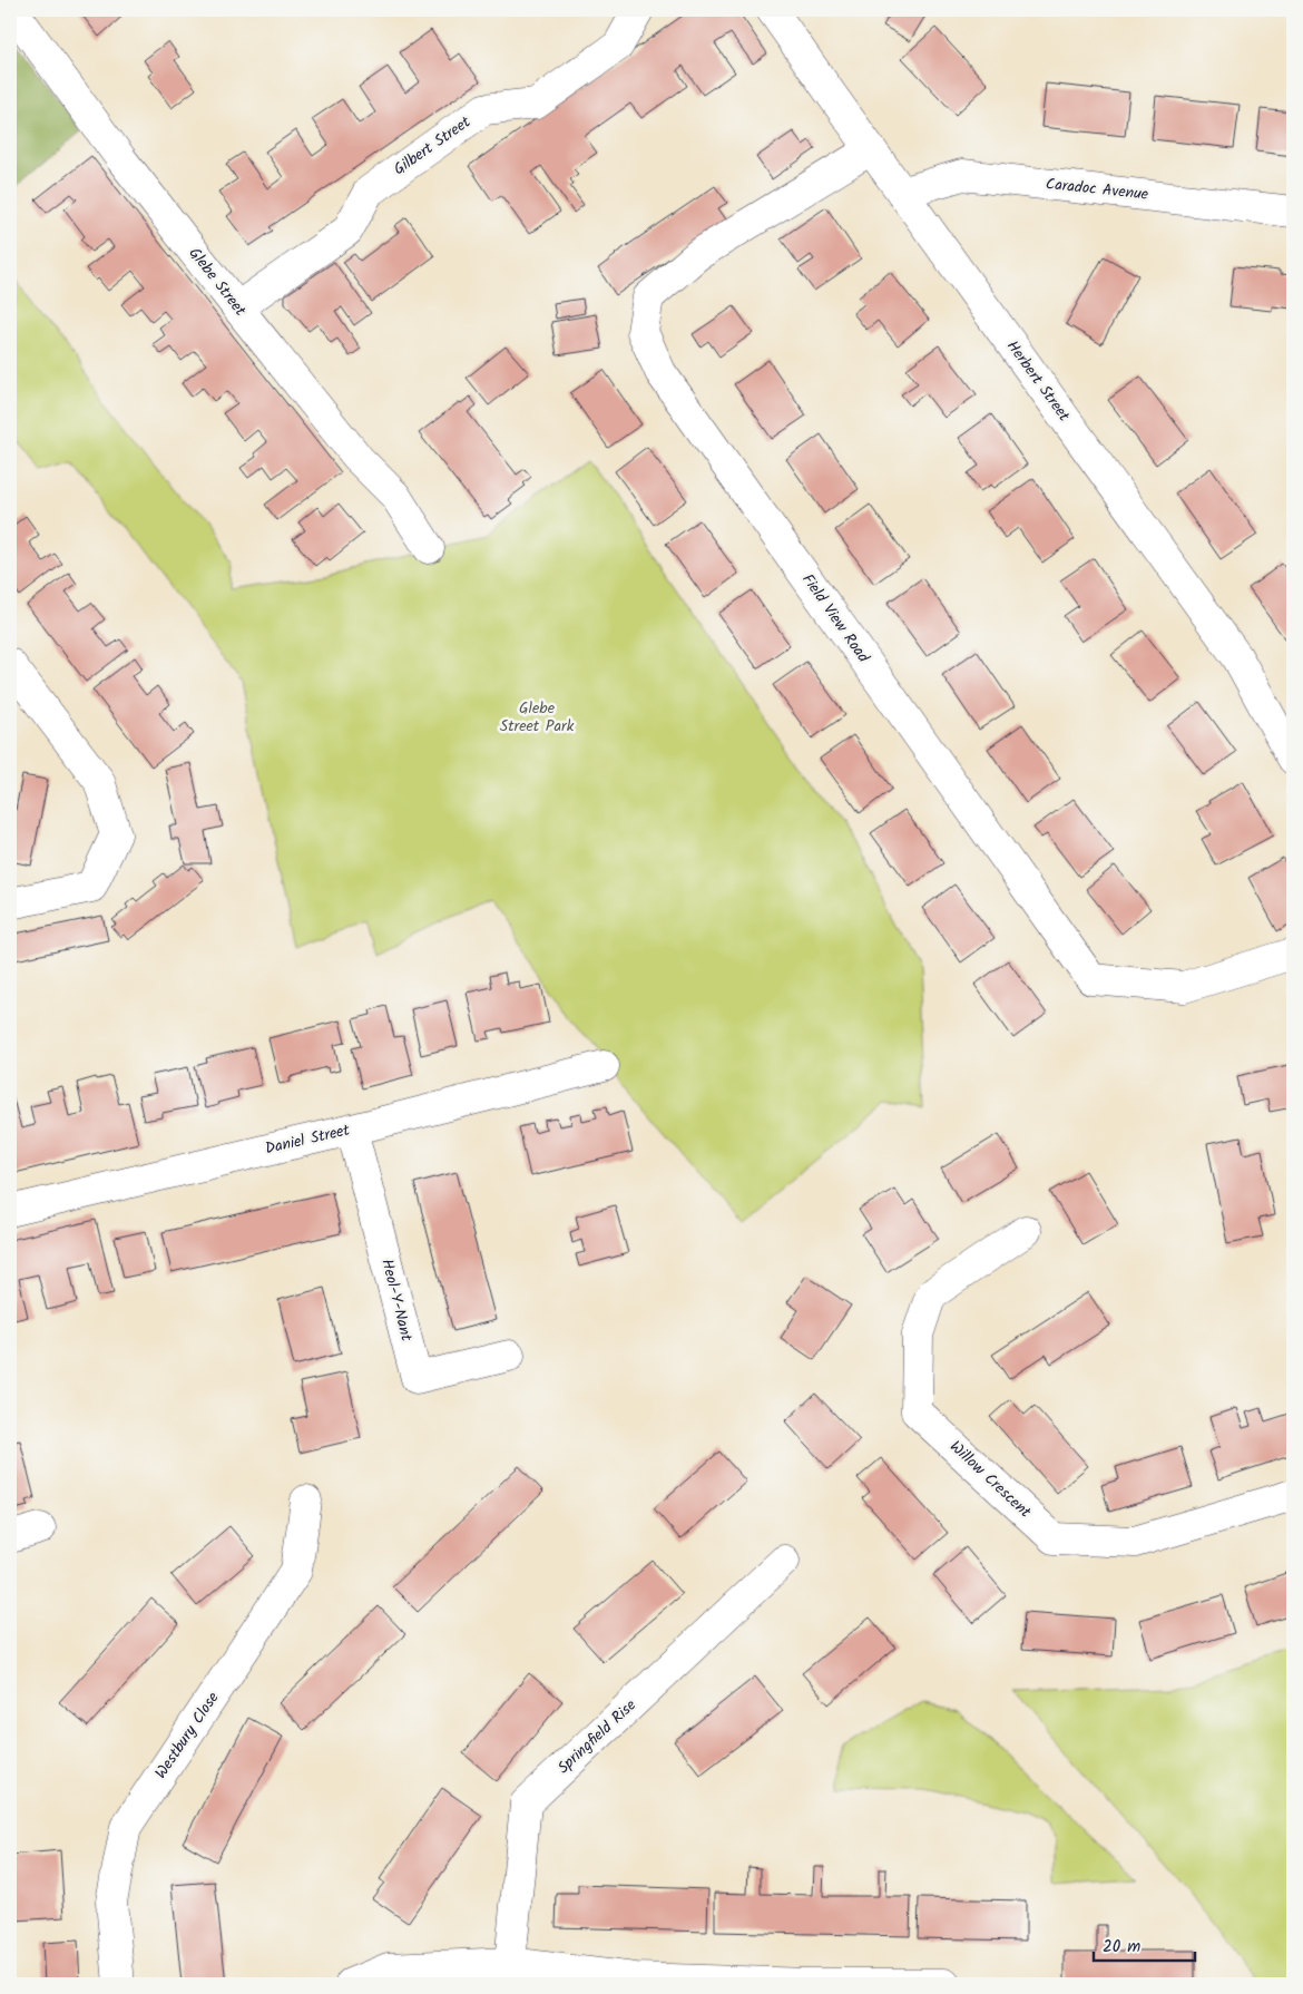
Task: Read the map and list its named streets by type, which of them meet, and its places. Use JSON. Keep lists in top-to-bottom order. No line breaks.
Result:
{"streets":{"street":["Gilbert Street","Caradoc Avenue","Glebe Street","Herbert Street","Field View Road","Daniel Street","Heol-Y-Nant","Willow Crescent","Westbury Close","Springfield Rise"]},"crossings":[["Gilbert Street","Glebe Street"],["Caradoc Avenue","Herbert Street"],["Herbert Street","Field View Road"],["Daniel Street","Heol-Y-Nant"]],"parks":["Glebe Street Park"],"scale_bar":"20 m"}
